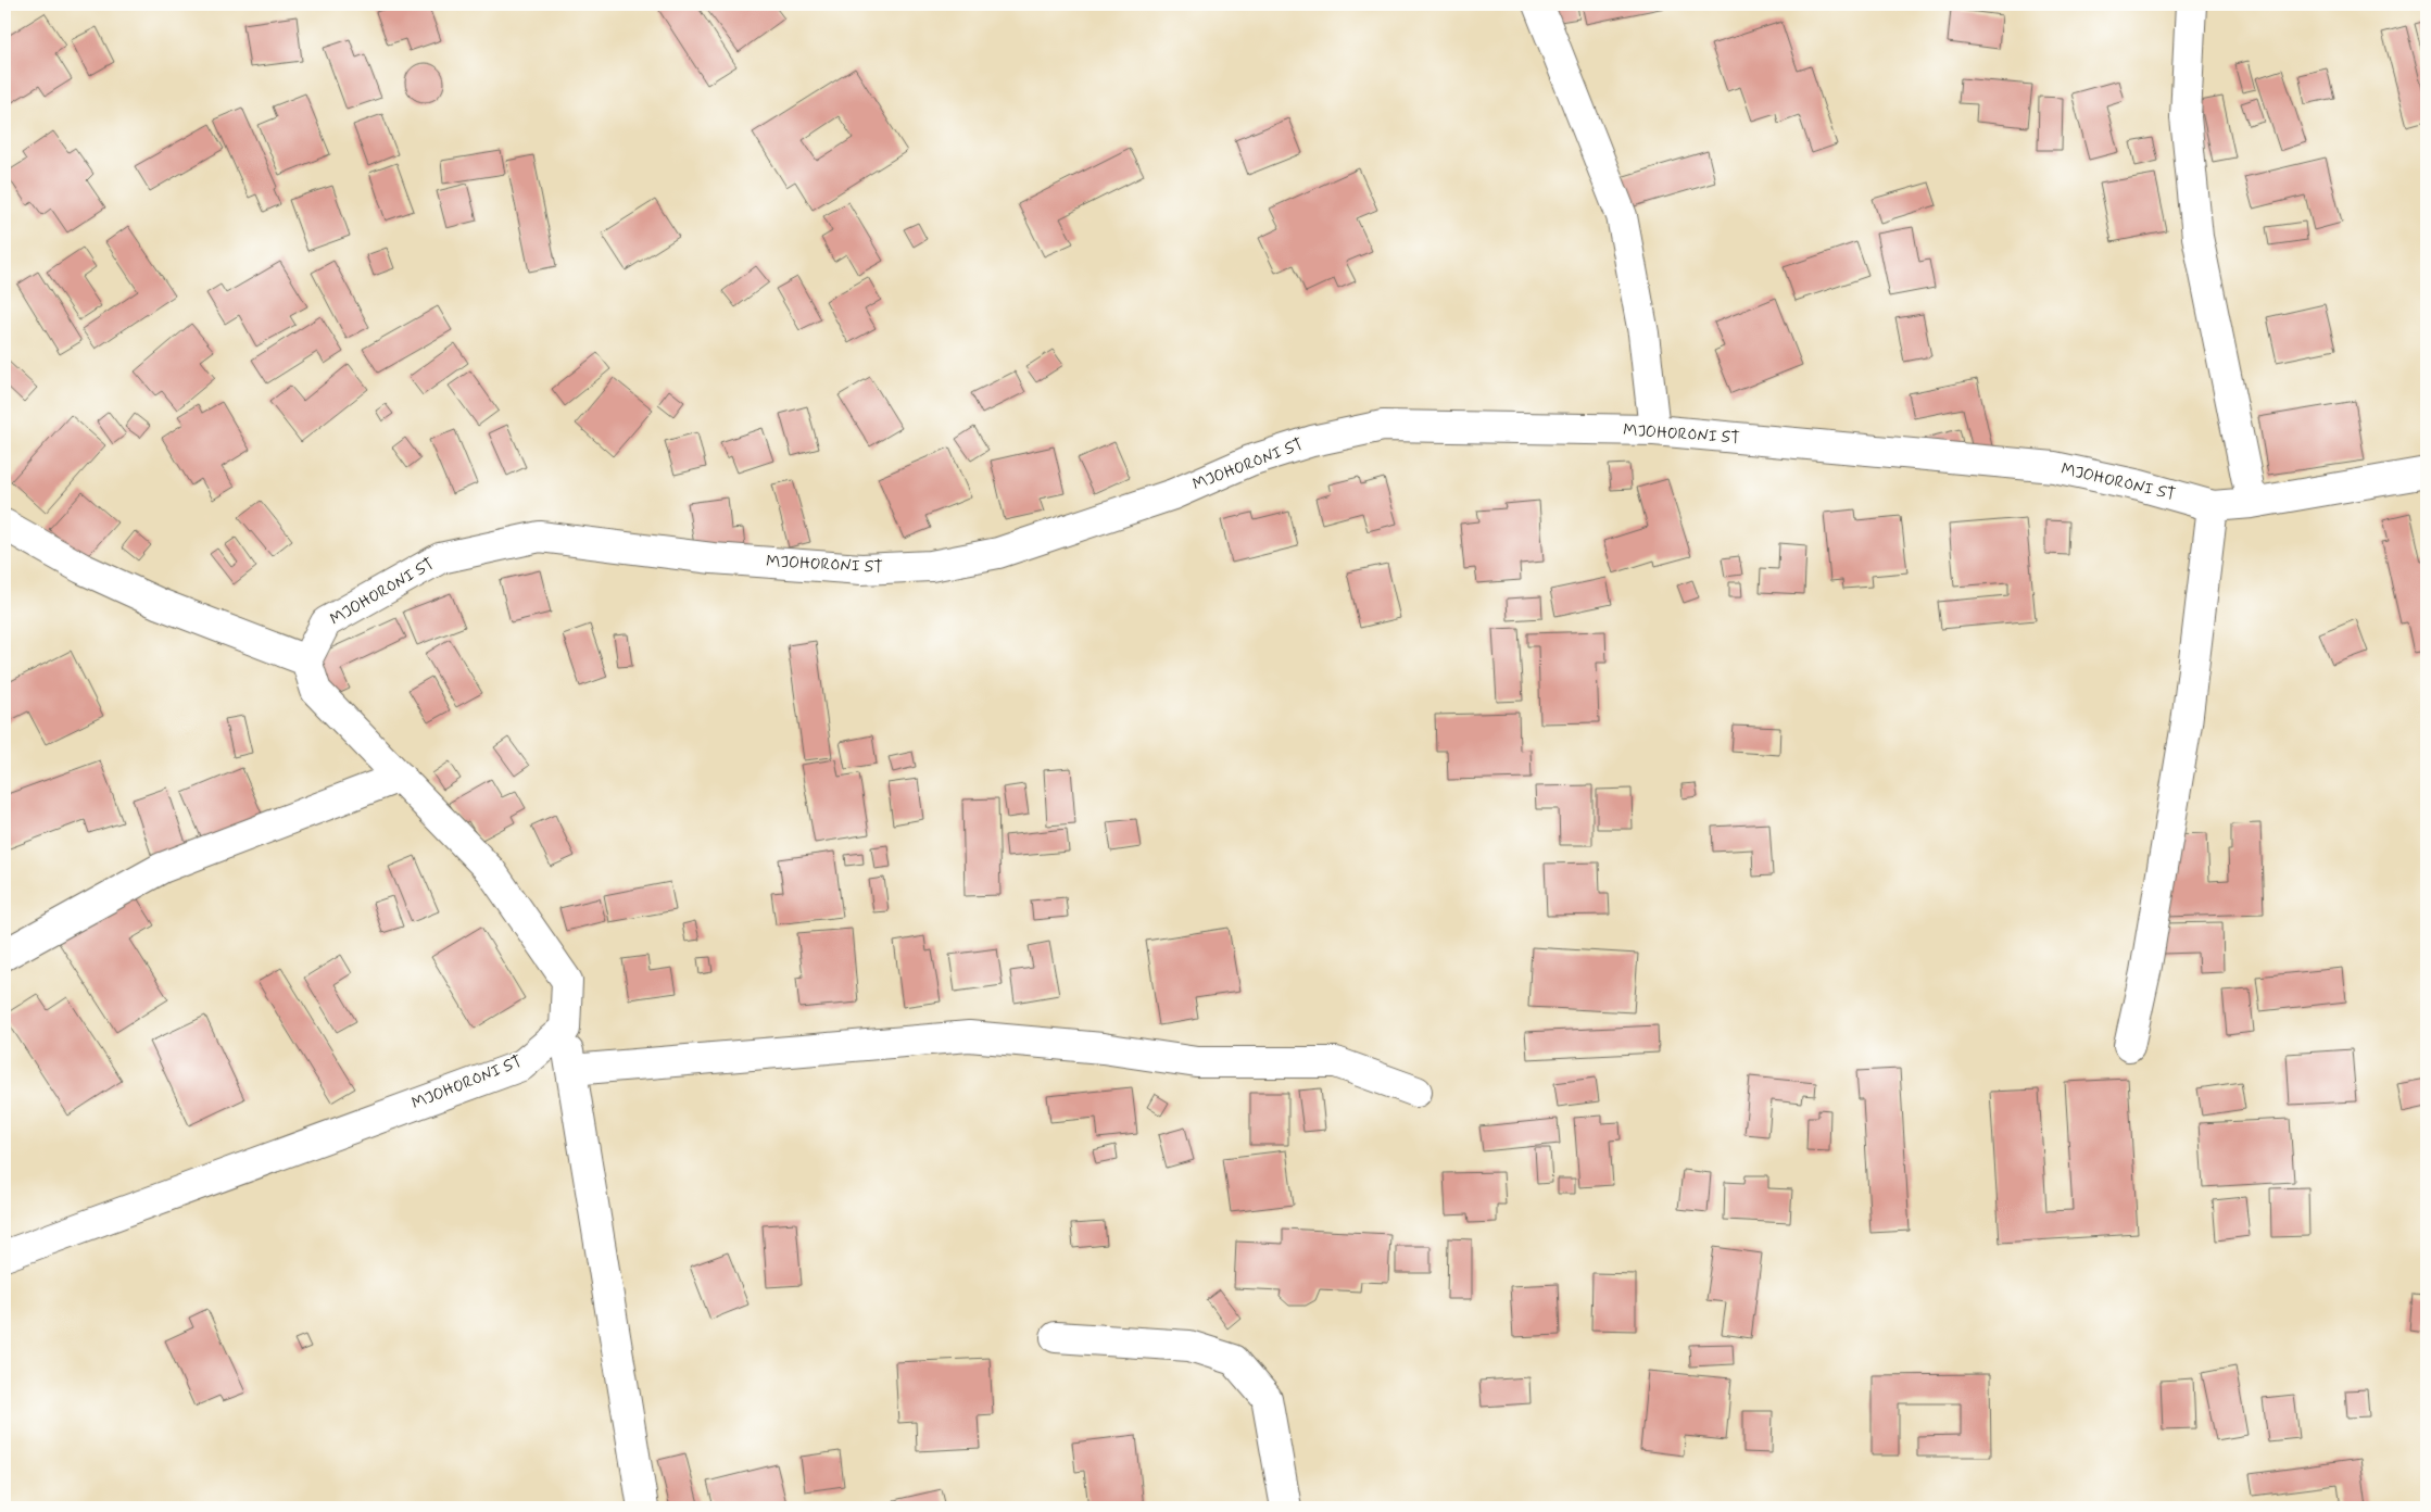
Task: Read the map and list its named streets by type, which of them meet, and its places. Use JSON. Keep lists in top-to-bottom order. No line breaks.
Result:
{"streets":{"street":["MJOHORONI ST"]}}
